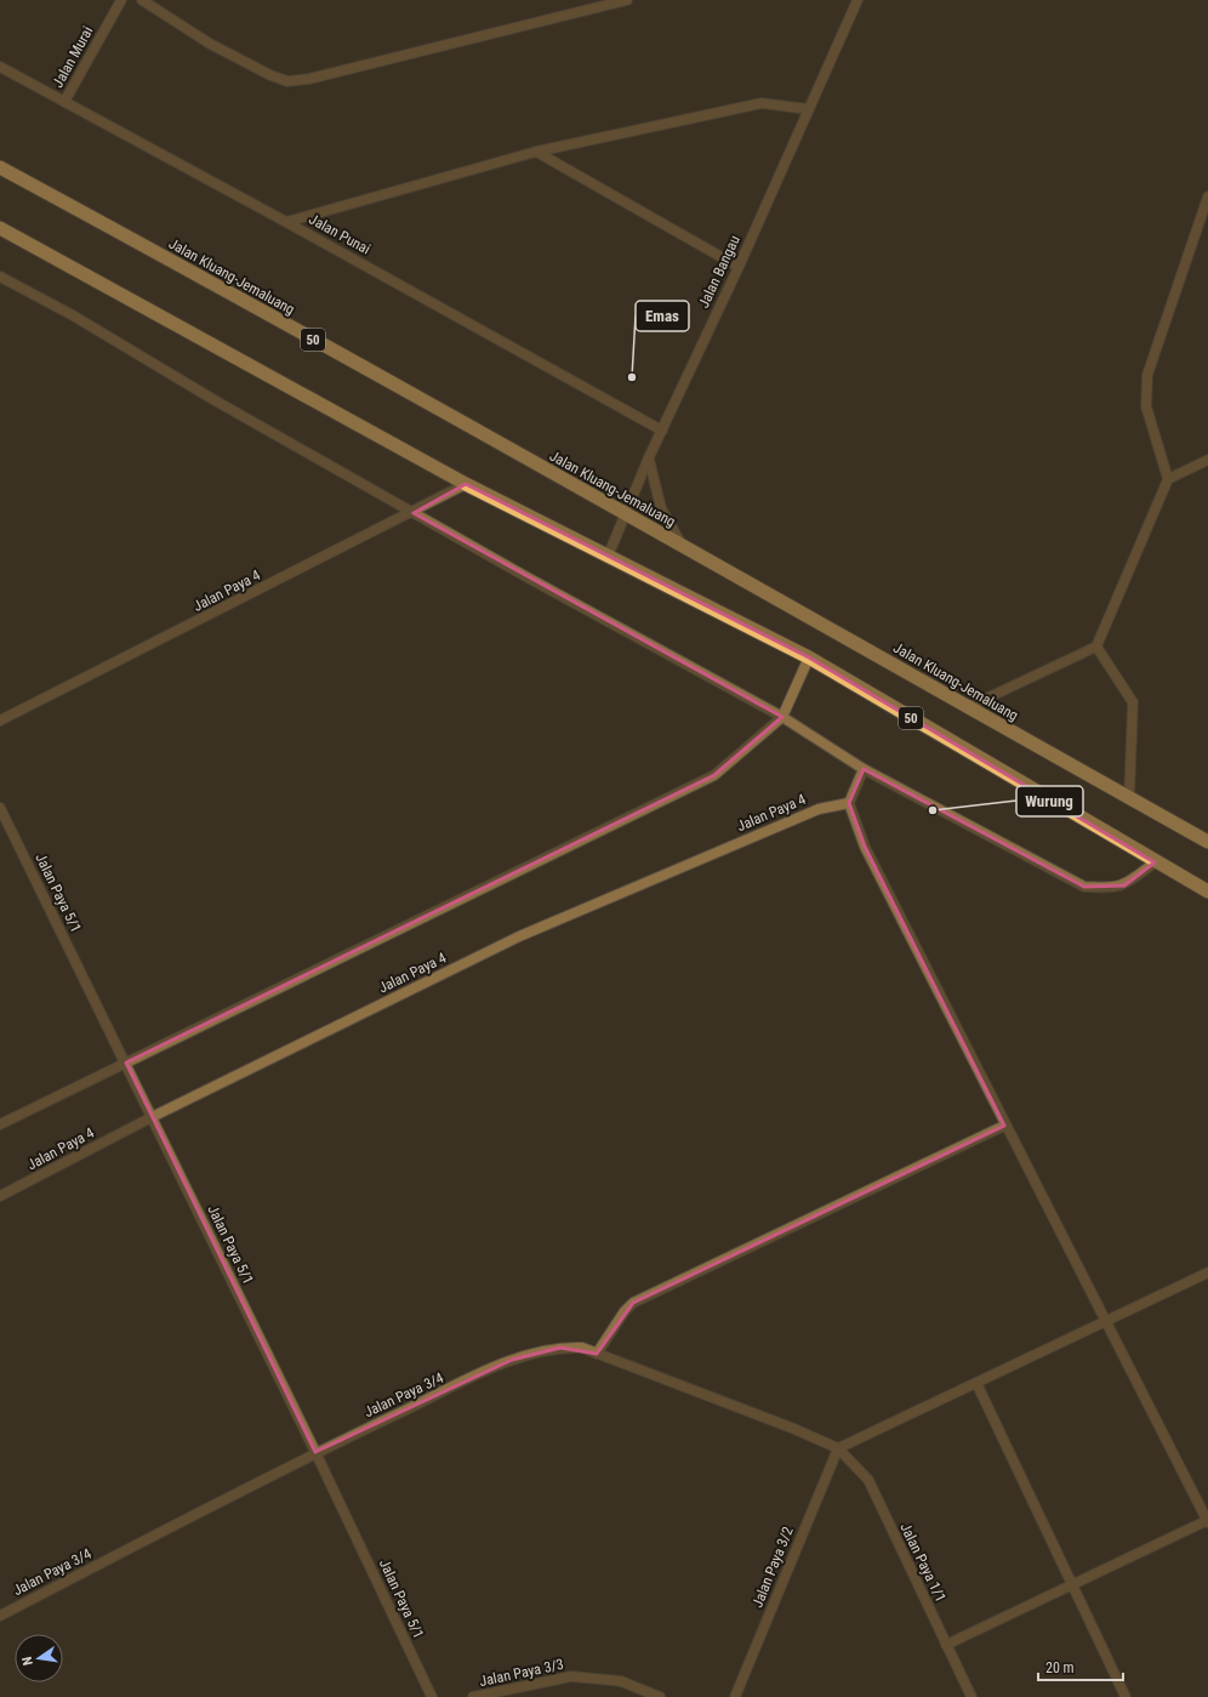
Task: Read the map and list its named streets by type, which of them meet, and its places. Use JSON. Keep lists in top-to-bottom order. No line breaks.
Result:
{"streets":{"highway":["Jalan Kluang-Jemaluang","50"],"street":["Jalan Murai","Jalan Punai","Jalan Bangau","Jalan Paya 4","Jalan Paya 5/1","Jalan Paya 3/4","Jalan Paya 1/1","Jalan Paya 3/2","Jalan Paya 3/3"]},"crossings":[["Jalan Murai","Jalan Punai"],["Jalan Punai","Jalan Bangau"],["Jalan Bangau","Jalan Kluang-Jemaluang"],["Jalan Bangau","50"],["50","Jalan Paya 4"],["Jalan Paya 4","Jalan Paya 5/1"],["Jalan Paya 5/1","Jalan Paya 3/4"],["Jalan Paya 3/4","Jalan Paya 1/1"],["Jalan Paya 3/4","Jalan Paya 3/2"],["Jalan Paya 1/1","Jalan Paya 3/2"]],"places":["Emas","Wurung"],"scale_bar":"20 m","north":"left"}
